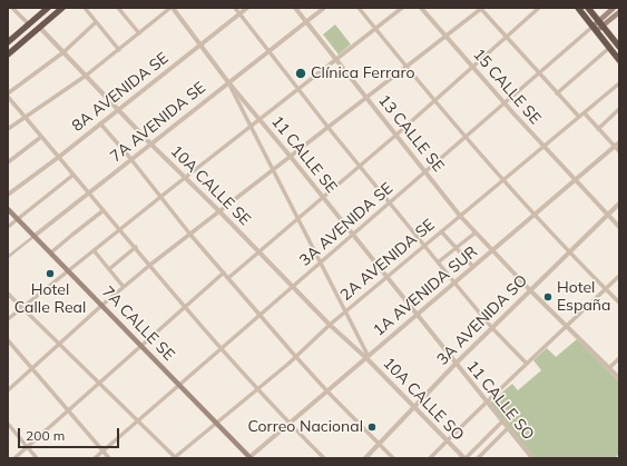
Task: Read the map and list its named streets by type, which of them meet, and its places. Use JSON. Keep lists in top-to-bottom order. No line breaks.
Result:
{"streets":{"main road":["3A AVENIDA SE","7A CALLE SE"],"street":["15 CALLE SE","8A AVENIDA SE","7A AVENIDA SE","13 CALLE SE","11 CALLE SE","10A CALLE SE","2A AVENIDA SE","1A AVENIDA SUR","3A AVENIDA SO","10A CALLE SO","11 CALLE SO"]},"crossings":[["15 CALLE SE","3A AVENIDA SE"],["15 CALLE SE","2A AVENIDA SE"],["15 CALLE SE","1A AVENIDA SUR"],["15 CALLE SE","3A AVENIDA SO"],["8A AVENIDA SE","11 CALLE SE"],["8A AVENIDA SE","10A CALLE SE"],["7A AVENIDA SE","13 CALLE SE"],["7A AVENIDA SE","11 CALLE SE"],["7A AVENIDA SE","10A CALLE SE"],["7A AVENIDA SE","7A CALLE SE"],["13 CALLE SE","3A AVENIDA SE"],["13 CALLE SE","2A AVENIDA SE"],["13 CALLE SE","1A AVENIDA SUR"],["13 CALLE SE","3A AVENIDA SO"],["11 CALLE SE","3A AVENIDA SE"],["11 CALLE SE","2A AVENIDA SE"],["11 CALLE SE","1A AVENIDA SUR"],["11 CALLE SE","11 CALLE SO"],["10A CALLE SE","3A AVENIDA SE"],["10A CALLE SE","2A AVENIDA SE"],["10A CALLE SE","1A AVENIDA SUR"],["10A CALLE SE","10A CALLE SO"],["3A AVENIDA SE","7A CALLE SE"],["2A AVENIDA SE","7A CALLE SE"],["1A AVENIDA SUR","7A CALLE SE"],["1A AVENIDA SUR","10A CALLE SO"],["1A AVENIDA SUR","11 CALLE SO"],["3A AVENIDA SO","10A CALLE SO"],["3A AVENIDA SO","11 CALLE SO"]],"places":["Clínica Ferraro","Hotel Calle Real","Hotel España","Correo Nacional"],"scale_bar":"200 m"}
